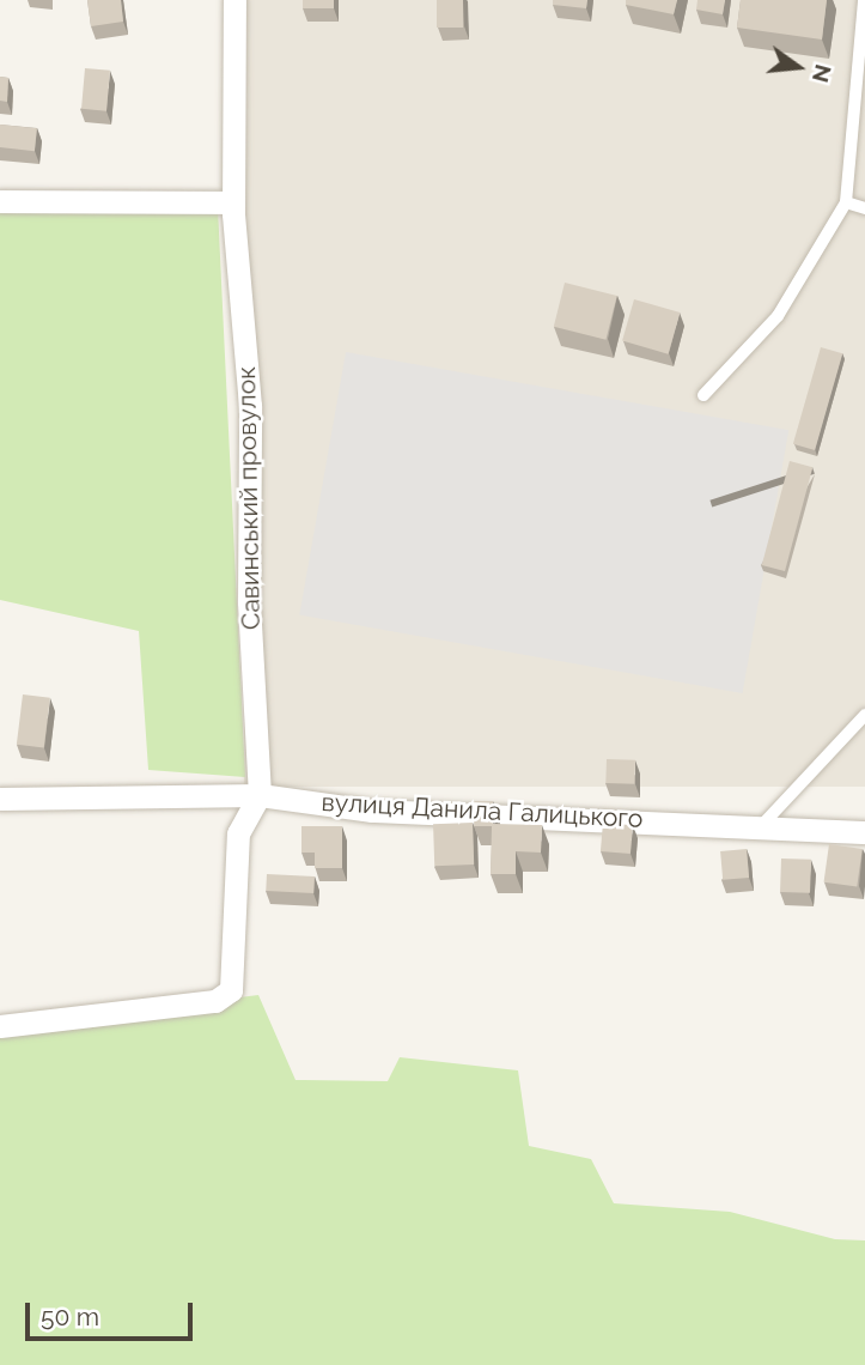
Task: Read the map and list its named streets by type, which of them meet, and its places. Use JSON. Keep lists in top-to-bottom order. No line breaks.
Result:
{"streets":{"street":["Савинський провулок","вулиця Данила Галицького"]},"crossings":[["Савинський провулок","вулиця Данила Галицького"]],"scale_bar":"50 m","north":"right"}
